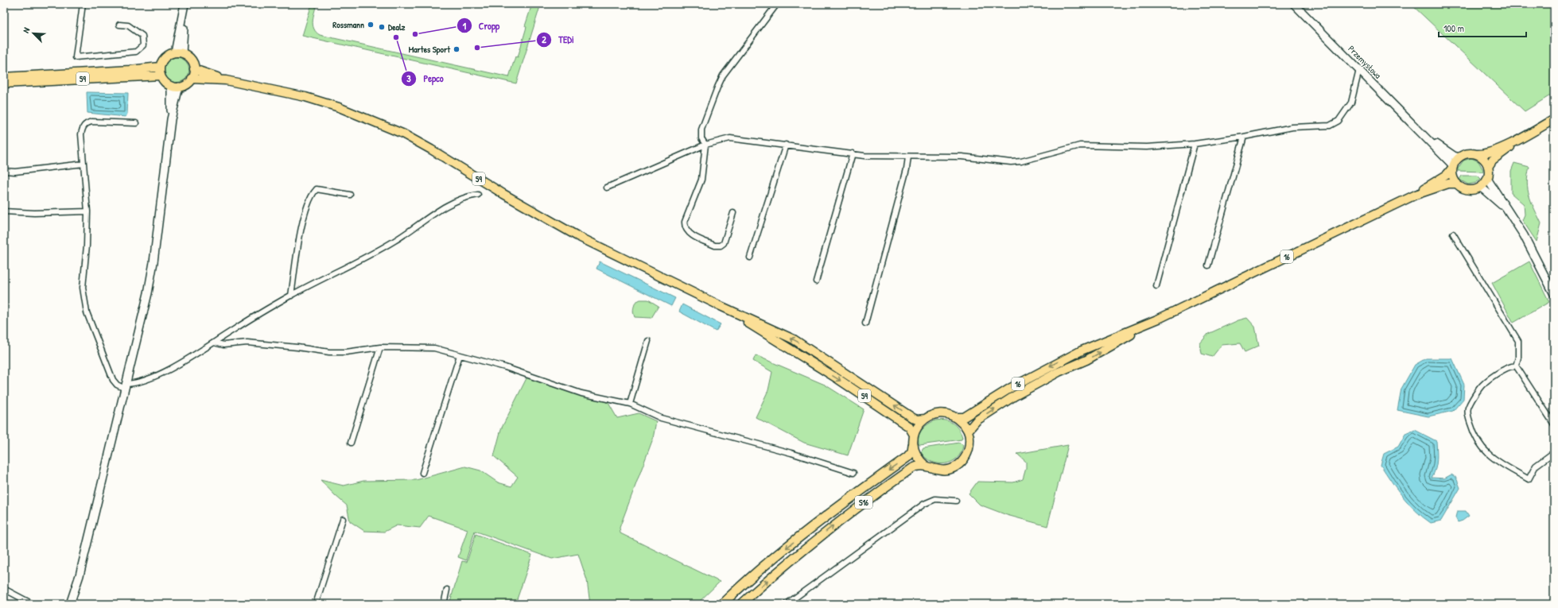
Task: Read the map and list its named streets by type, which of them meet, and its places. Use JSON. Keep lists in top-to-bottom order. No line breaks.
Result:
{"streets":{"highway":["S16"],"main road":["59","16"],"street":["Przemysłowa"]},"crossings":[["Przemysłowa","16"],["59","16"],["59","S16"],["16","S16"]],"places":["Rossmann","Dealz","Cropp","Pepco","TEDi","Martes Sport"],"scale_bar":"100 m","north":"top left"}
